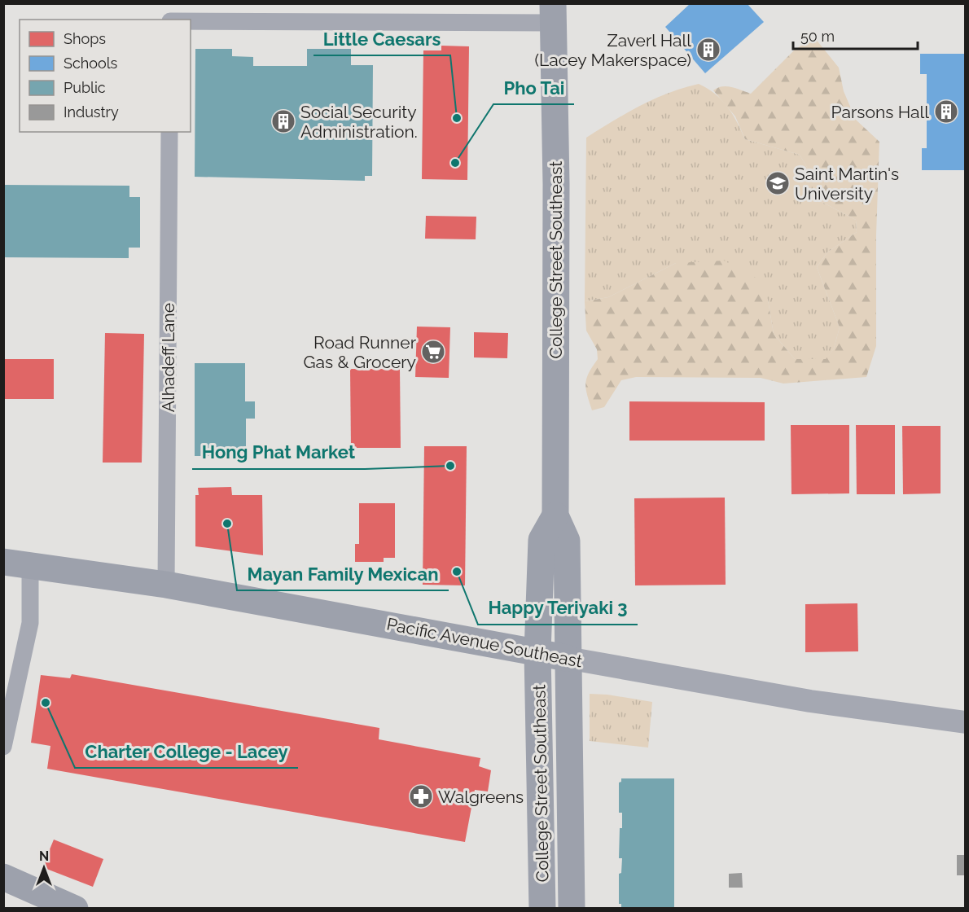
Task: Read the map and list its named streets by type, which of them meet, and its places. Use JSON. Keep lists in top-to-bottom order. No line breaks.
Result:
{"streets":{"main road":["College Street Southeast","Pacific Avenue Southeast"],"street":["Alhadeff Lane"]},"crossings":[["College Street Southeast","Pacific Avenue Southeast"],["Alhadeff Lane","Pacific Avenue Southeast"]],"places":{"building":["Zaverl Hall (Lacey Makerspace)","Parsons Hall","Social Security Administration."],"other":["Little Caesars","Pho Tai","Hong Phat Market","Mayan Family Mexican","Happy Teriyaki 3","Charter College - Lacey"],"school or university":["Saint Martin's University"],"supermarket":["Road Runner Gas & Grocery"],"pharmacy":["Walgreens"]},"legend":["Shops","Schools","Public","Industry"],"scale_bar":"50 m","north":"top"}
